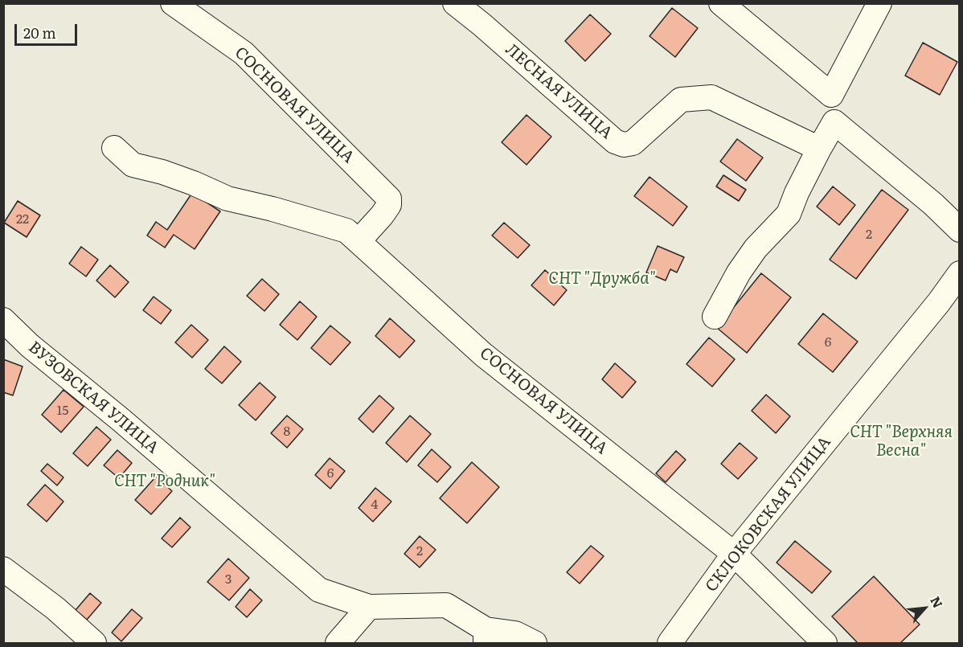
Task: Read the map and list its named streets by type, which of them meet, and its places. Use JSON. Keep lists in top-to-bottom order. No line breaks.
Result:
{"streets":{"street":["ЛЕСНАЯ УЛИЦА","СОСНОВАЯ УЛИЦА","ВУЗОВСКАЯ УЛИЦА","СКЛОКОВСКАЯ УЛИЦА"]},"crossings":[["СОСНОВАЯ УЛИЦА","СКЛОКОВСКАЯ УЛИЦА"]],"parks":["СНТ \"Дружба\"","СНТ \"Верхняя Весна\"","СНТ \"Родник\""],"house_numbers":["22","2","6","15","8","6","4","2","3"],"scale_bar":"20 m","north":"top right"}
